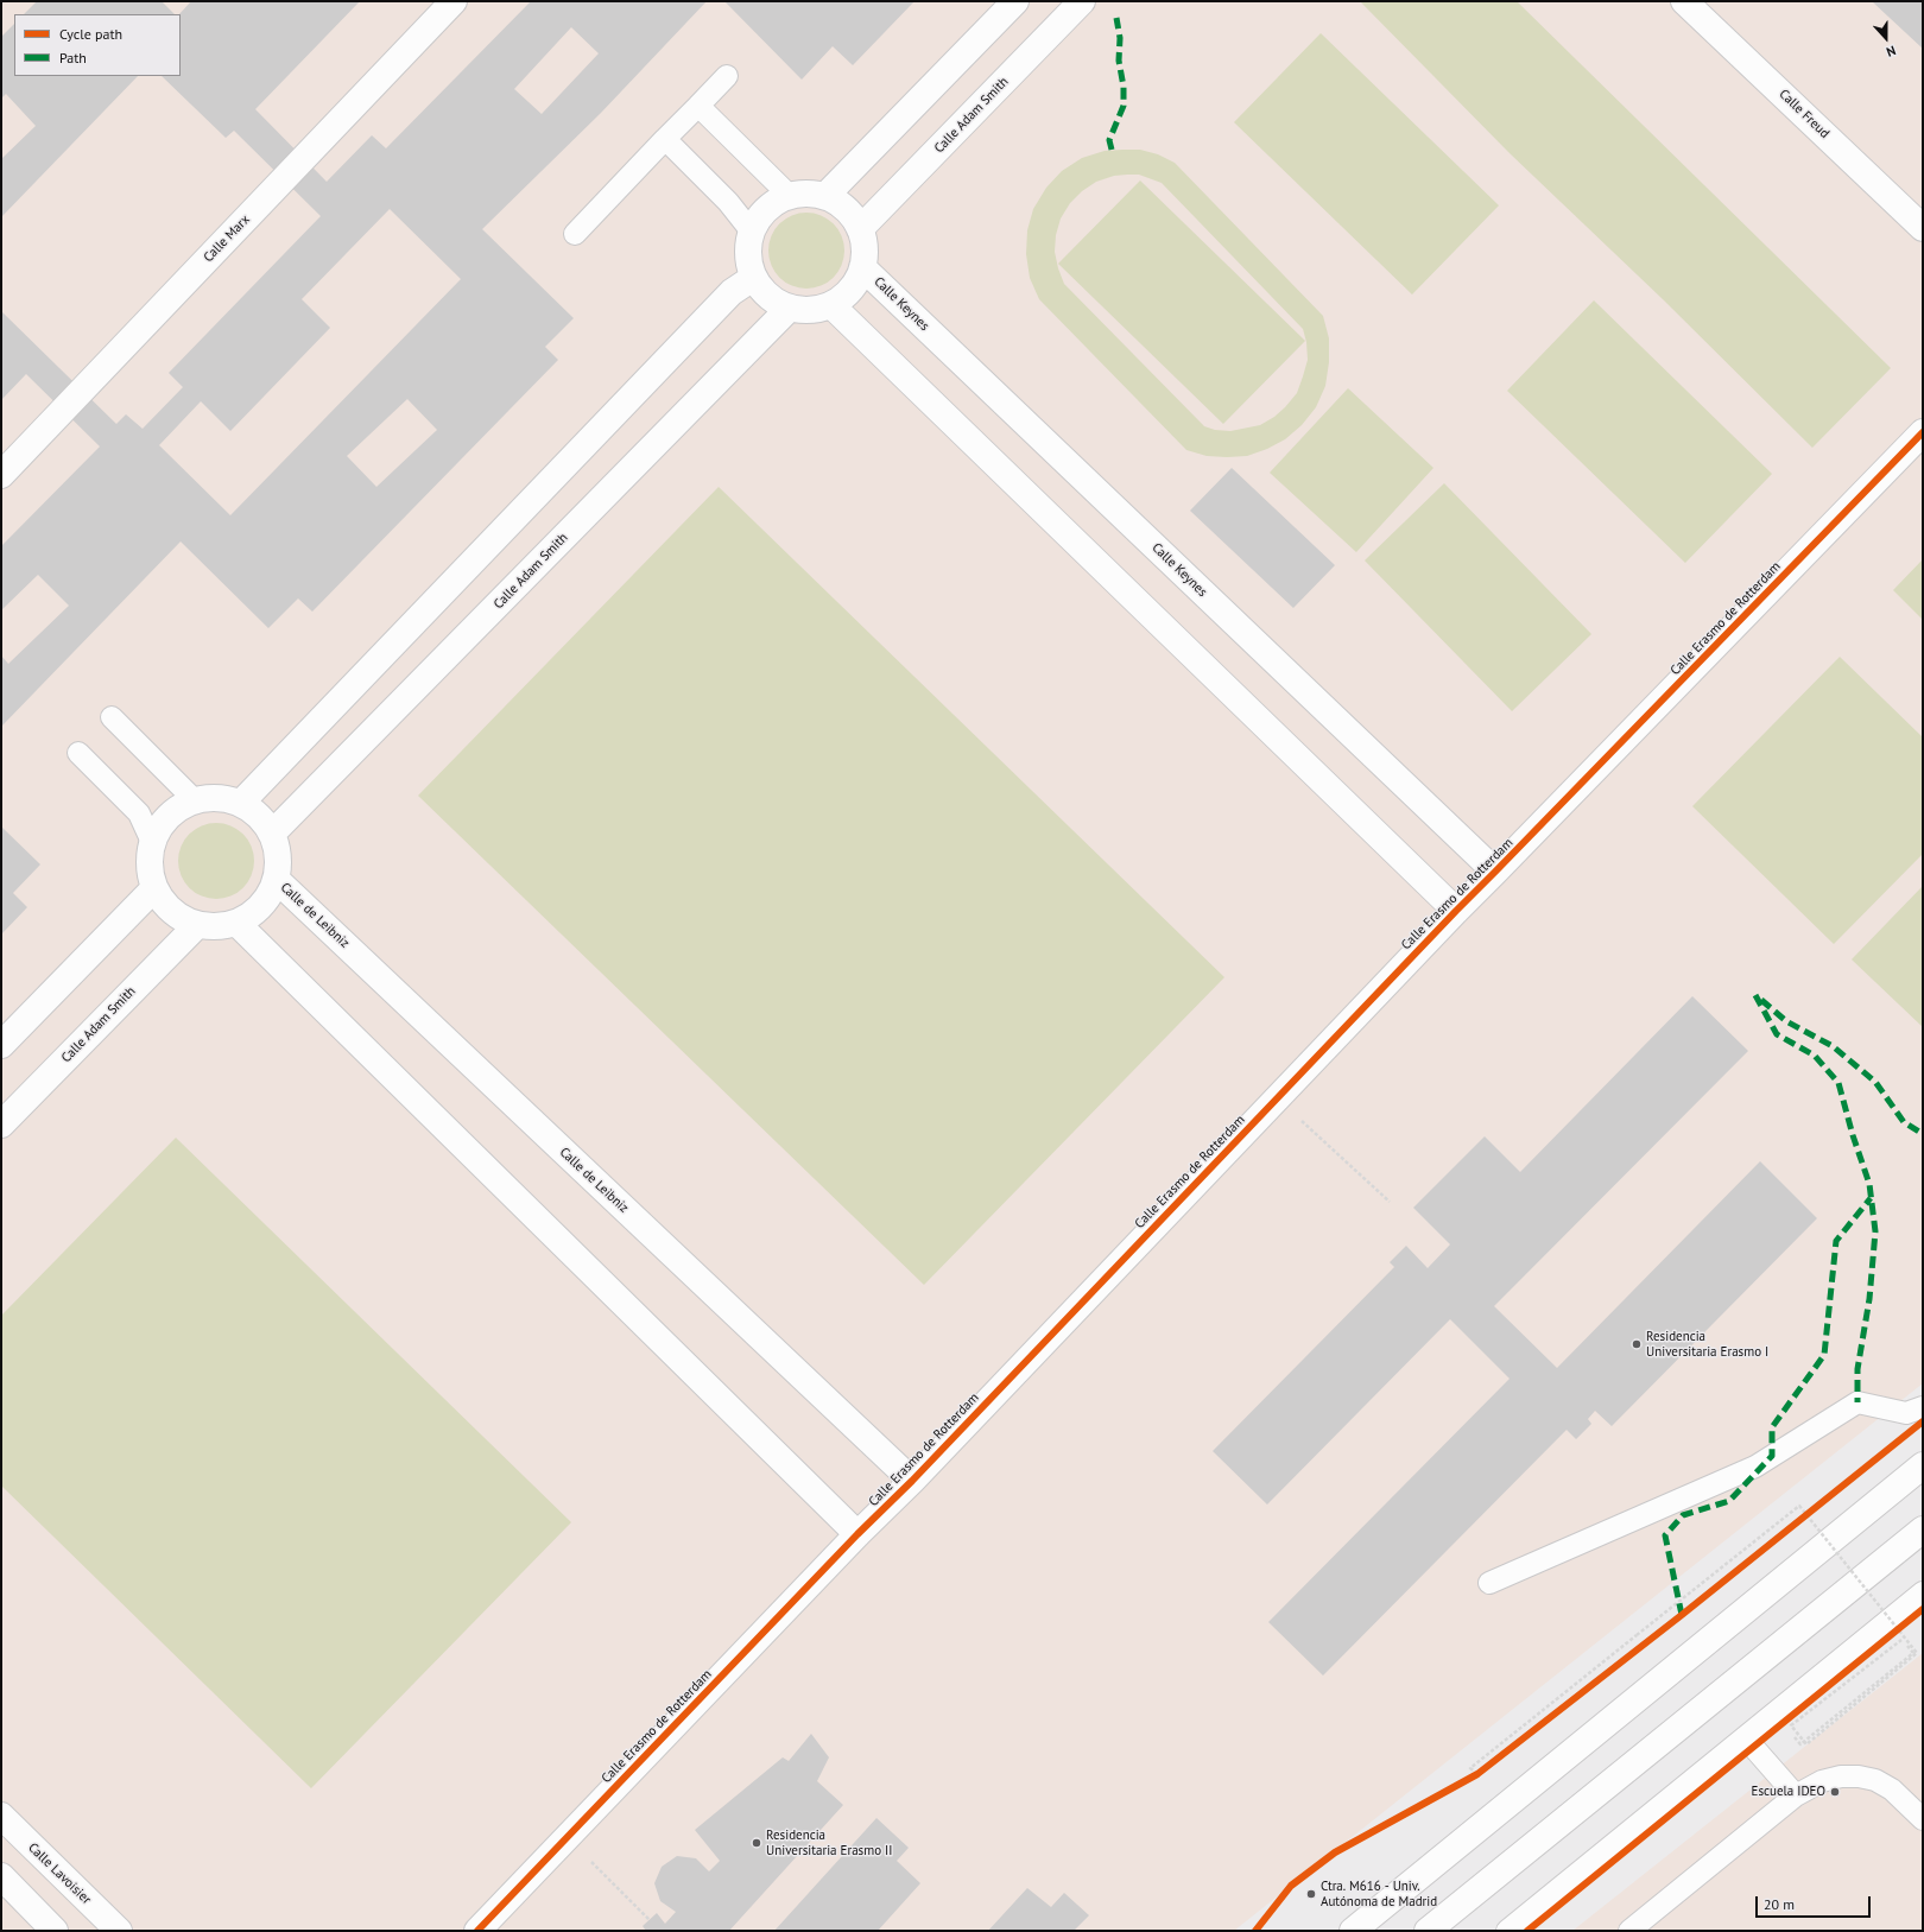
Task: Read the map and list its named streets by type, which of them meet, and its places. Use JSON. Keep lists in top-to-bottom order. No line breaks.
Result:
{"streets":{"main road":["Calle Freud","Calle Adam Smith","Calle Marx","Calle Keynes","Calle Erasmo de Rotterdam","Calle de Leibniz","Calle Lavoisier"]},"crossings":[["Calle Adam Smith","Calle Keynes"],["Calle Adam Smith","Calle de Leibniz"],["Calle Keynes","Calle Erasmo de Rotterdam"],["Calle Erasmo de Rotterdam","Calle de Leibniz"]],"places":["Residencia Universitaria Erasmo I","Escuela IDEO","Residencia Universitaria Erasmo II","Ctra. M616 - Univ. Autónoma de Madrid"],"legend":["Cycle path","Path"],"scale_bar":"20 m","north":"bottom"}
